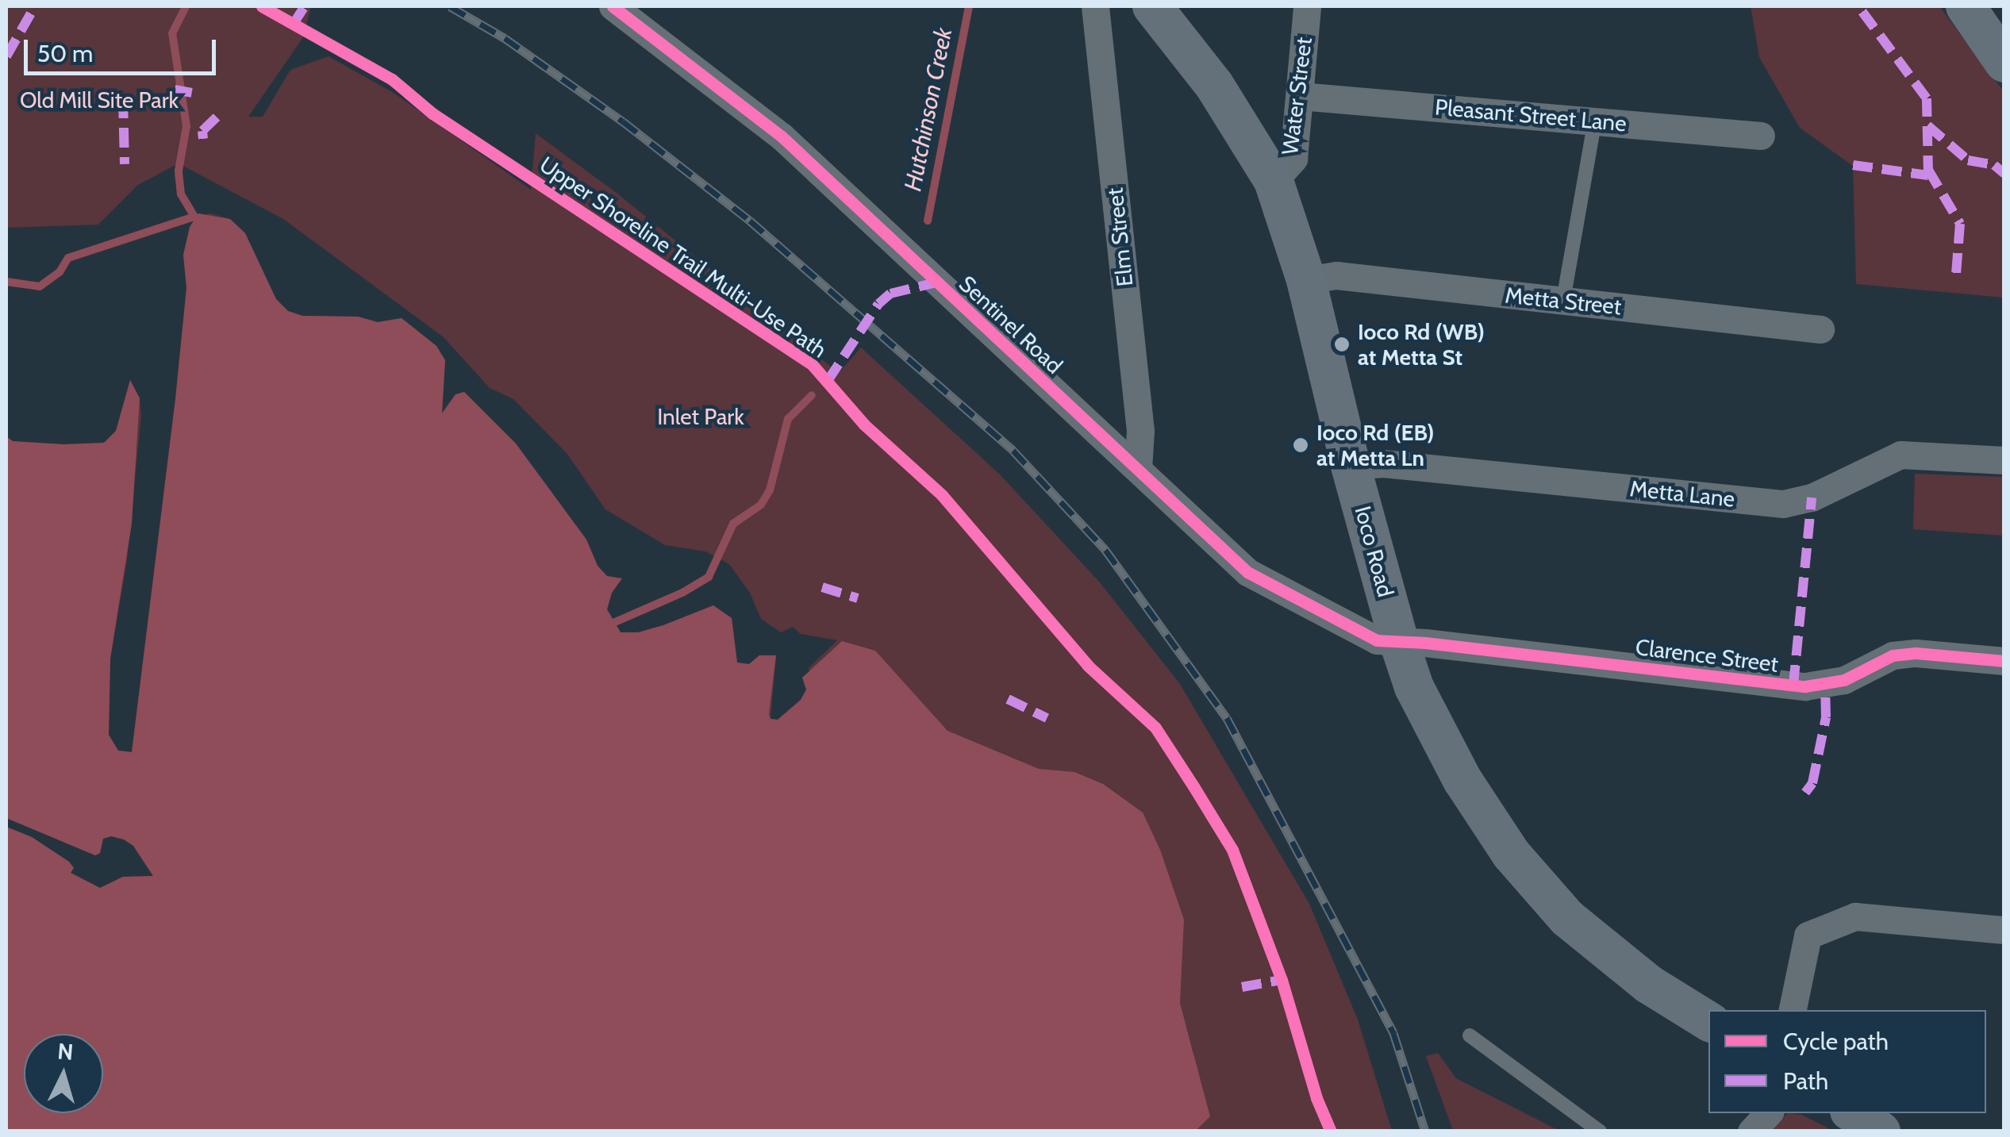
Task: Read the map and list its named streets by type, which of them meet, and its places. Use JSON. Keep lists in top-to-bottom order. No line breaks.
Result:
{"streets":{"main road":["Ioco Road"],"street":["Water Street","Pleasant Street Lane","Elm Street","Metta Street","Sentinel Road","Metta Lane","Clarence Street"],"cycle path":["Upper Shoreline Trail Multi-Use Path"]},"crossings":[["Water Street","Pleasant Street Lane"],["Water Street","Ioco Road"],["Elm Street","Sentinel Road"],["Metta Street","Ioco Road"],["Sentinel Road","Ioco Road"],["Sentinel Road","Clarence Street"],["Metta Lane","Ioco Road"],["Ioco Road","Clarence Street"]],"water":["Hutchinson Creek"],"parks":["Old Mill Site Park","Inlet Park"],"places":["Ioco Rd (WB) at Metta St","Ioco Rd (EB) at Metta Ln"],"legend":["Cycle path","Path"],"scale_bar":"50 m","north":"top"}
